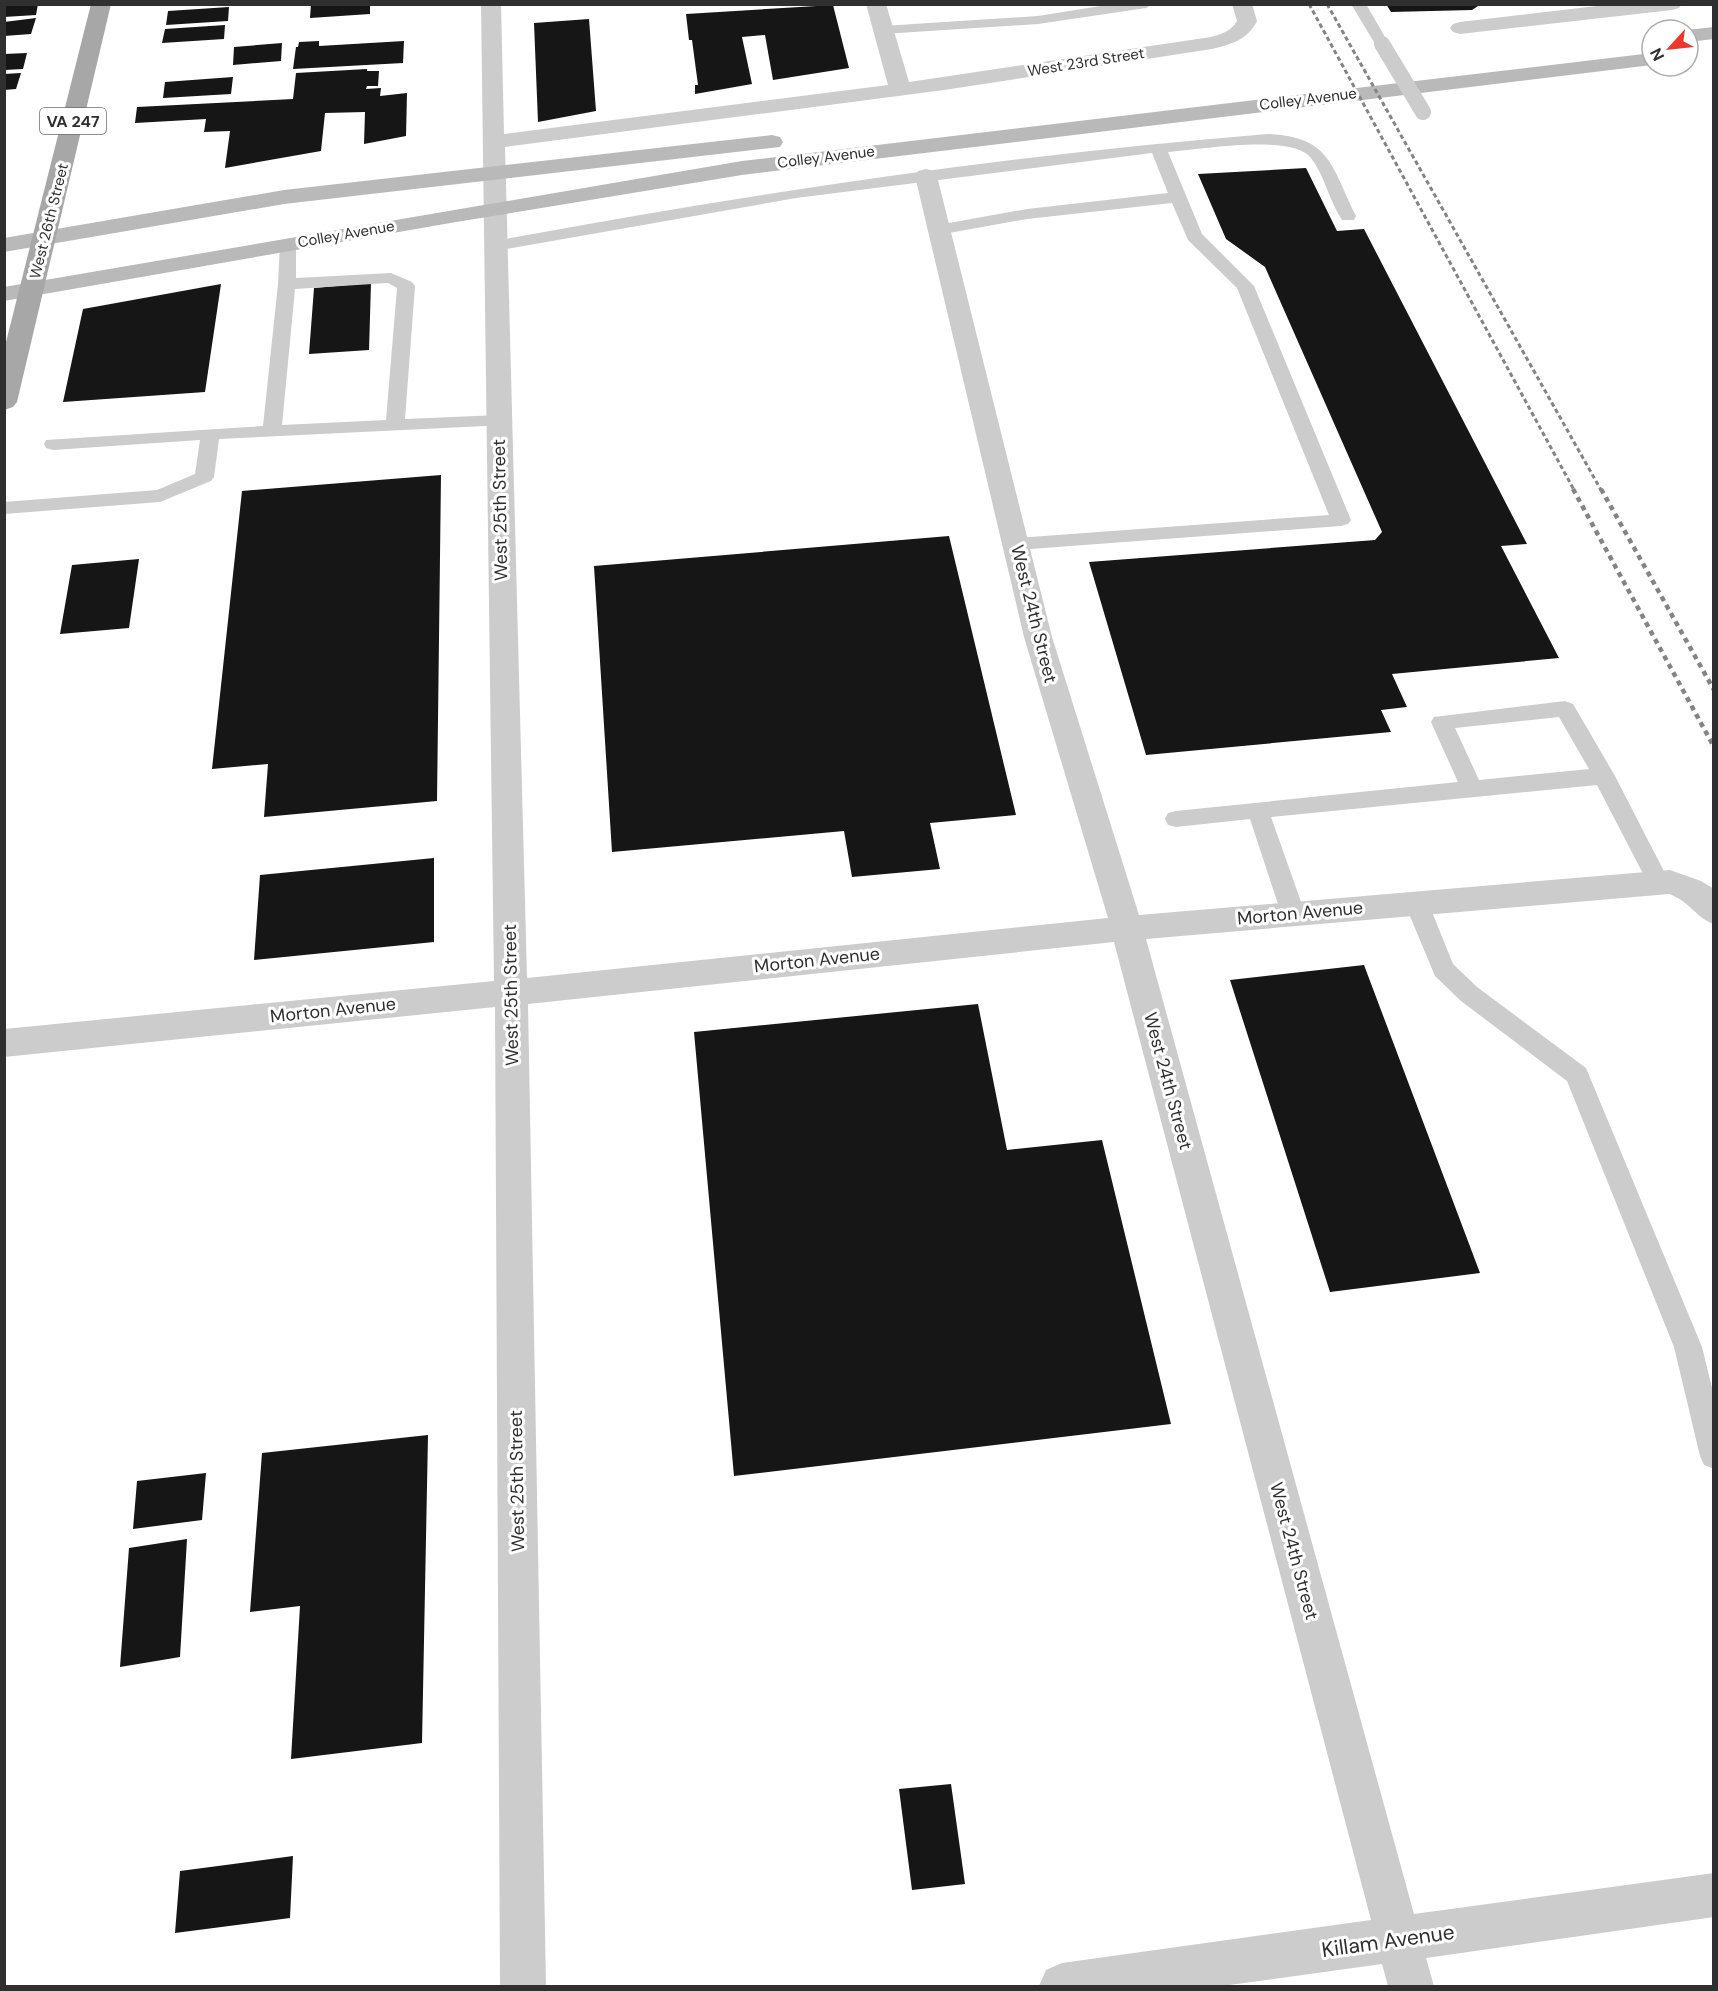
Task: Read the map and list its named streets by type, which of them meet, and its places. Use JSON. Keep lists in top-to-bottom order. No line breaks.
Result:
{"streets":{"main road":["Colley Avenue","VA 247","West 26th Street"],"street":["West 23rd Street","West 25th Street","West 24th Street","Morton Avenue","Killam Avenue"]},"crossings":[["Colley Avenue","West 26th Street"],["Colley Avenue","West 25th Street"],["West 25th Street","Morton Avenue"],["West 24th Street","Morton Avenue"],["West 24th Street","Killam Avenue"]],"north":"bottom left"}
